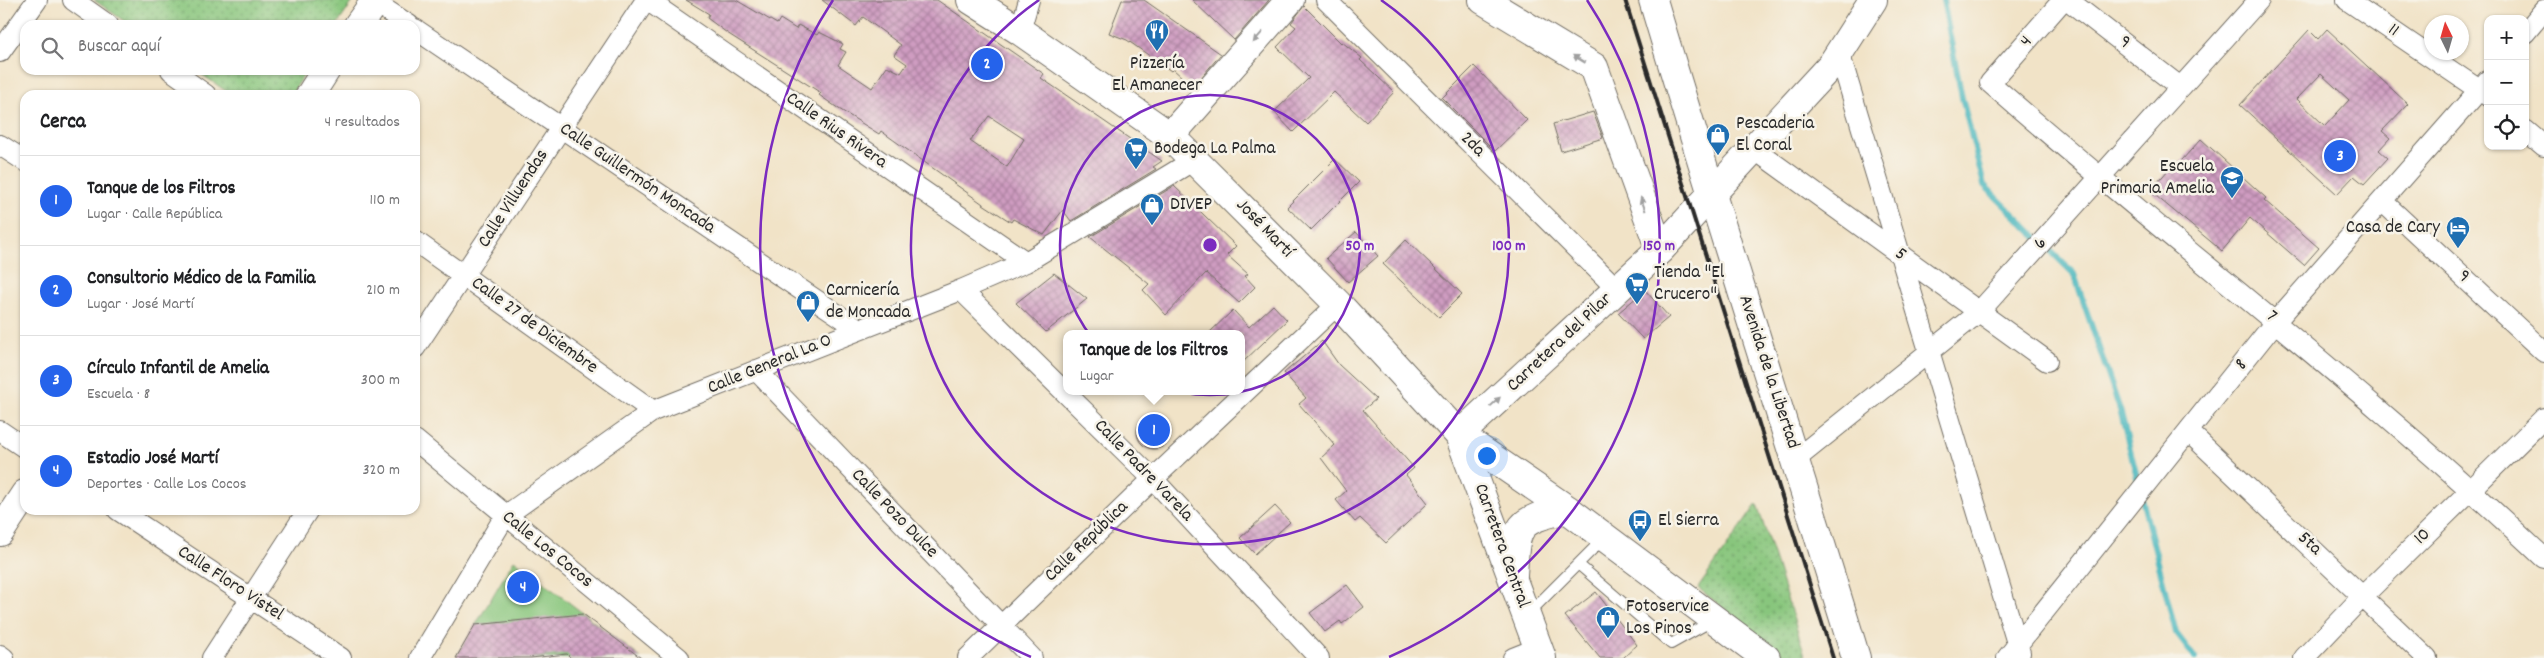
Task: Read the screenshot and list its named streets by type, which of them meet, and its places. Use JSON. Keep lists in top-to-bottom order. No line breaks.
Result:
{"streets":{"main road":["José Martí","Carretera del Pilar","Avenida de la Libertad","Carretera Central"],"street":["11","4","9","Calle Rius Rivera","2da","Calle Guillermón Moncada","Calle Villuendas","6","5","7","Calle 27 de Diciembre","Calle General La O","8","Calle Padre Varela","Calle Pozo Dulce","10","Calle República","5ta","Calle Los Cocos","Calle Floro Vistel"]},"crossings":[["4","7"],["9","6"],["9","8"],["Calle Rius Rivera","Calle Villuendas"],["Calle Rius Rivera","Calle General La O"],["2da","Carretera del Pilar"],["Calle Guillermón Moncada","Calle Villuendas"],["Calle Guillermón Moncada","Calle General La O"],["Calle Villuendas","Calle 27 de Diciembre"],["José Martí","Carretera del Pilar"],["José Martí","Calle General La O"],["José Martí","Calle República"],["José Martí","Carretera Central"],["6","5"],["6","7"],["6","Avenida de la Libertad"],["5","Carretera del Pilar"],["7","8"],["7","10"],["Calle 27 de Diciembre","Calle General La O"],["Carretera del Pilar","Avenida de la Libertad"],["Carretera del Pilar","Carretera Central"],["Calle General La O","Calle Padre Varela"],["Calle General La O","Calle Pozo Dulce"],["Calle General La O","Calle Los Cocos"],["8","5ta"],["Calle Padre Varela","Calle República"],["Calle Pozo Dulce","Calle República"],["10","5ta"]],"one_way":["Carretera del Pilar"],"places":{"restaurant":["Pizzería El Amanecer"],"shop":["Pescaderia El Coral","DIVEP","Carnicería de Moncada","Fotoservice Los Pinos"],"supermarket":["Bodega La Palma","Tienda \"El Crucero\""],"school or university":["Escuela Primaria Amelia"],"hotel":["Casa de Cary"],"bus stop":["El Sierra"]},"north":"top","page":{"map_buttons":["+","−"],"search":"Buscar aquí","pins":["2","3","1","4"],"heading":["Cerca","4 resultados"],"list":[{"mark":"1","name":"Tanque de los Filtros","note":"Lugar · Calle República","value":"110 m"},{"mark":"2","name":"Consultorio Médico de la Familia","note":"Lugar · José Martí","value":"210 m"},{"mark":"3","name":"Círculo Infantil de Amelia","note":"Escuela · 8","value":"300 m"},{"mark":"4","name":"Estadio José Martí","note":"Deportes · Calle Los Cocos","value":"320 m"}],"popup":["Tanque de los Filtros","Lugar"]},"rings":["50 m","100 m","150 m"]}
